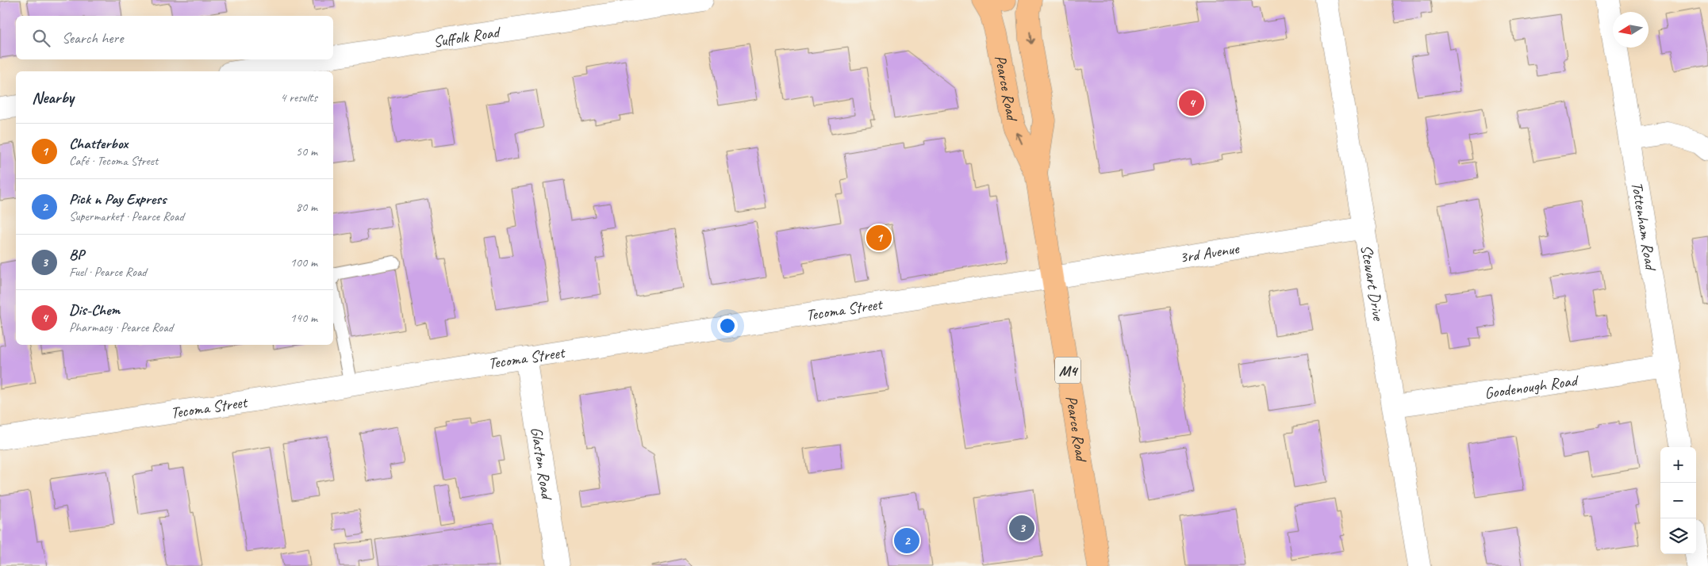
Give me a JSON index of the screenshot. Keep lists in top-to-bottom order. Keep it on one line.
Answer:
{"streets":{"main road":["Pearce Road","M4"],"street":["Suffolk Road","Tottenham Road","3rd Avenue","Stewart Drive","Tecoma Street","Goodenough Road","Glaston Road"]},"crossings":[["Pearce Road","3rd Avenue"],["Pearce Road","Tecoma Street"],["Tottenham Road","Goodenough Road"],["3rd Avenue","Stewart Drive"],["3rd Avenue","Tecoma Street"],["Stewart Drive","Goodenough Road"],["Tecoma Street","Glaston Road"]],"north":"left","page":{"search":"Search here","heading":["Nearby","4 results"],"pins":["4","1","3","2"],"list":[{"mark":"1","name":"Chatterbox","note":"Café · Tecoma Street","value":"50 m"},{"mark":"2","name":"Pick n Pay Express","note":"Supermarket · Pearce Road","value":"80 m"},{"mark":"3","name":"BP","note":"Fuel · Pearce Road","value":"100 m"},{"mark":"4","name":"Dis-Chem","note":"Pharmacy · Pearce Road","value":"140 m"}],"map_buttons":["+","−"]}}
